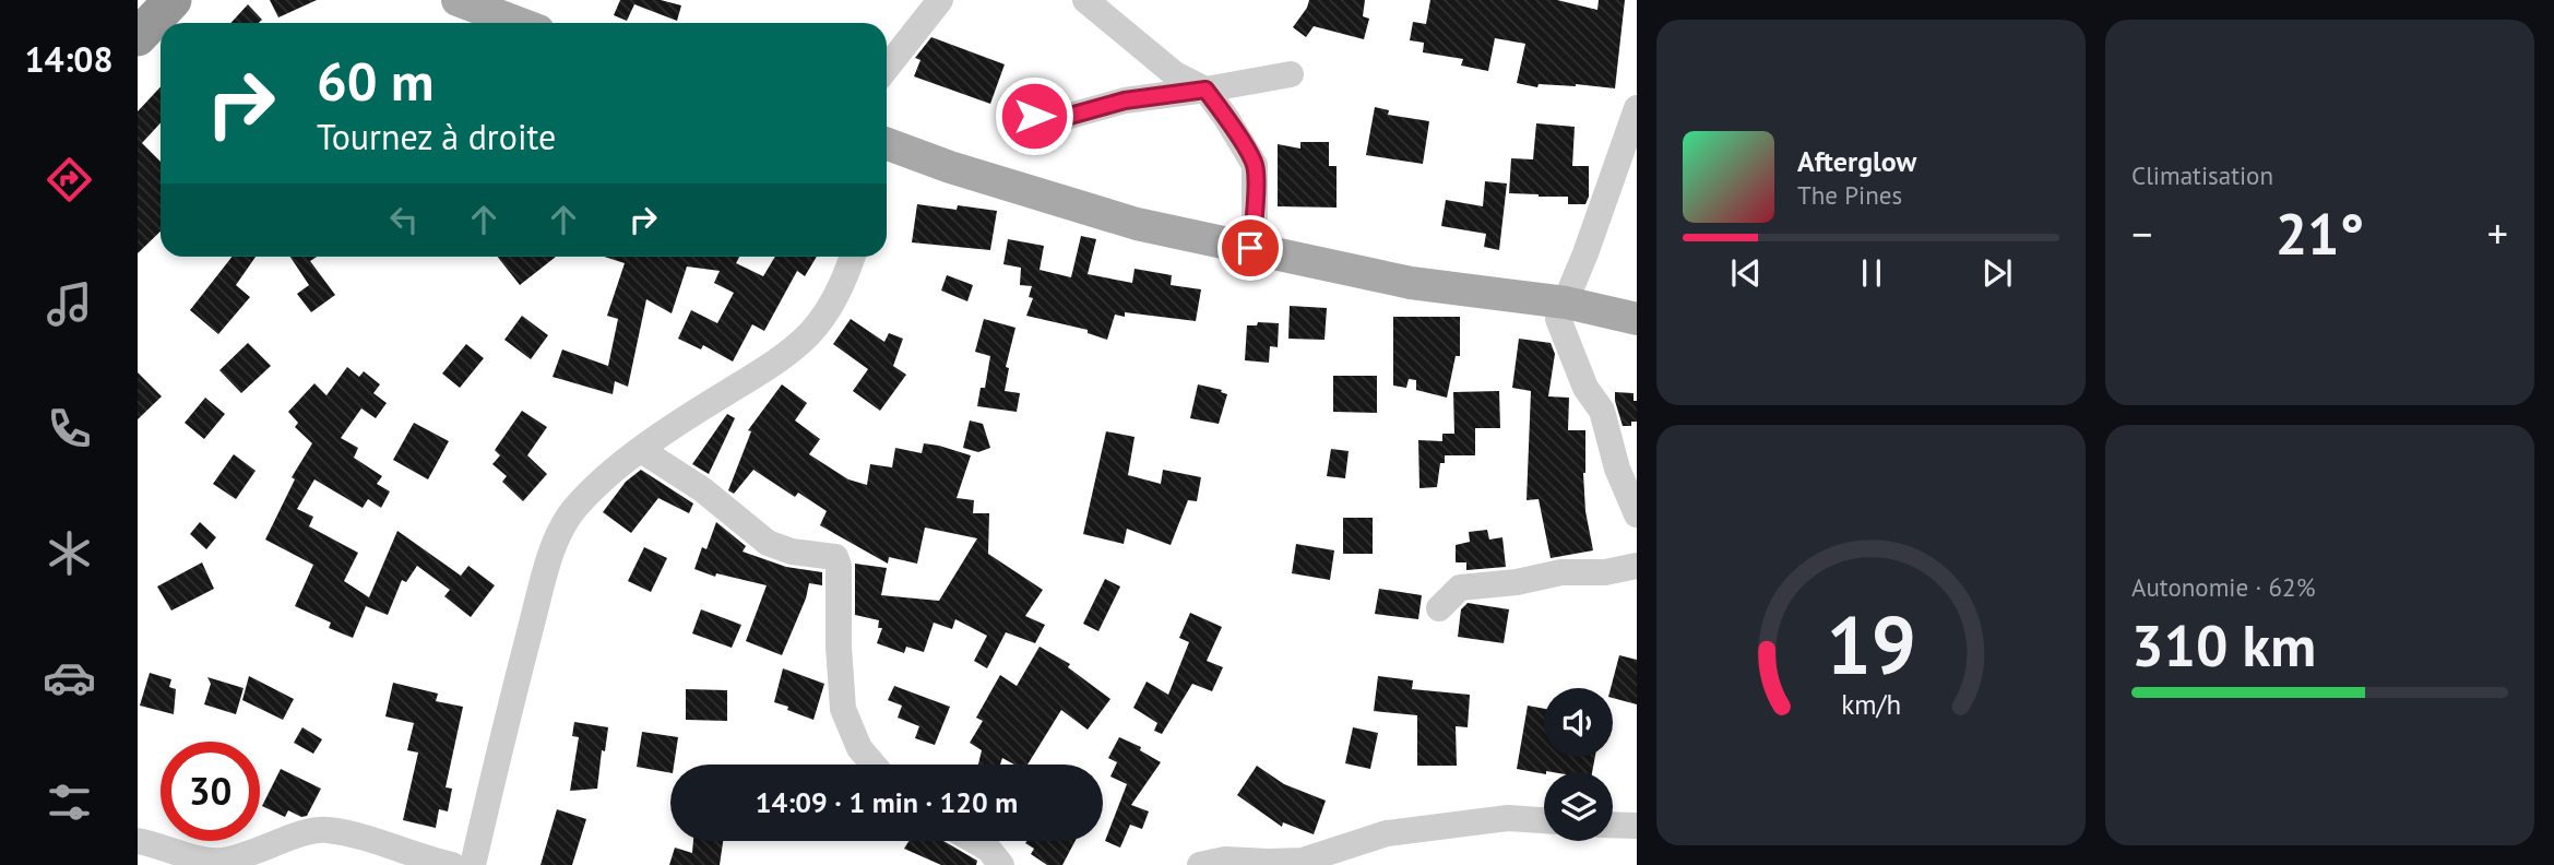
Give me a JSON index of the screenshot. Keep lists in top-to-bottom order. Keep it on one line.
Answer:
{"page":{"tabs":"14:08","tile":["Climatisation",["Autonomie · 62%","310 km"]],"turn":["60 m","Tournez à droite"],"song":["Afterglow","The Pines"],"heat":["−","21°","+"],"limit":"30","trip":"14:09 · 1 min · 120 m","gauge":["19","km/h"]}}
